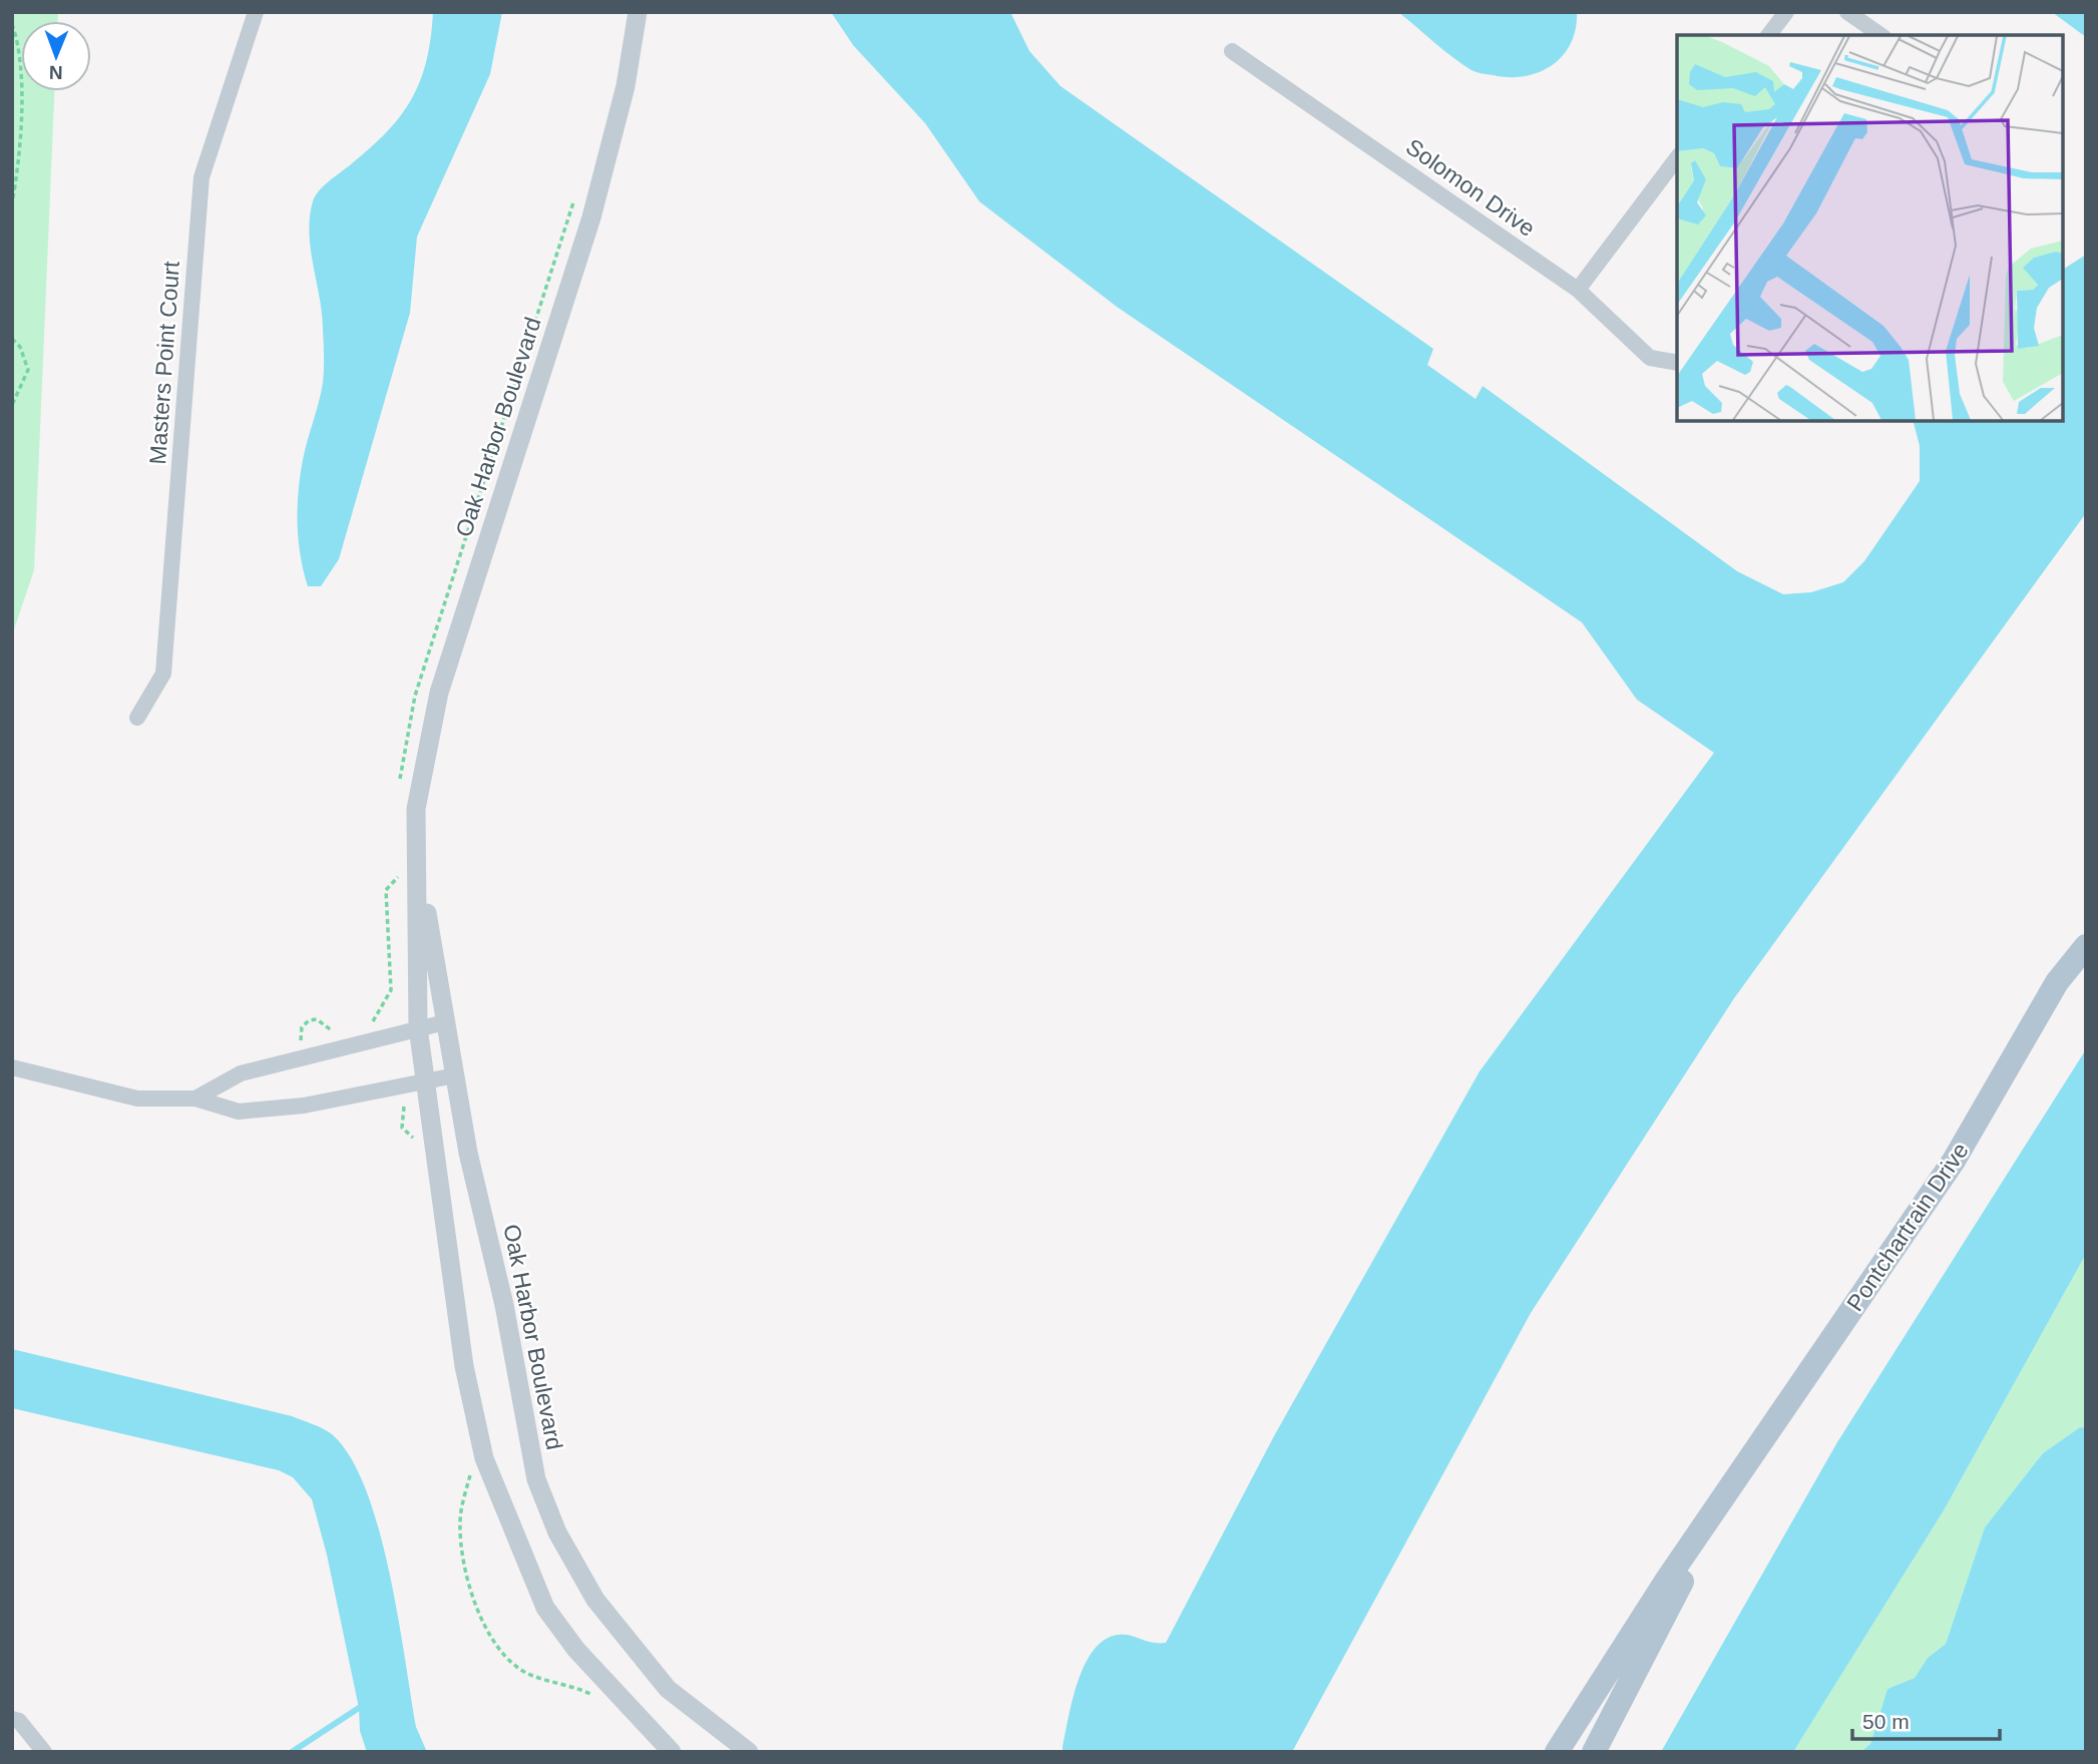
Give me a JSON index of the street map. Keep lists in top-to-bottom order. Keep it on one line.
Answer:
{"streets":{"main road":["Pontchartrain Drive"],"street":["Solomon Drive","Masters Point Court","Oak Harbor Boulevard"]},"scale_bar":"50 m","north":"bottom"}
